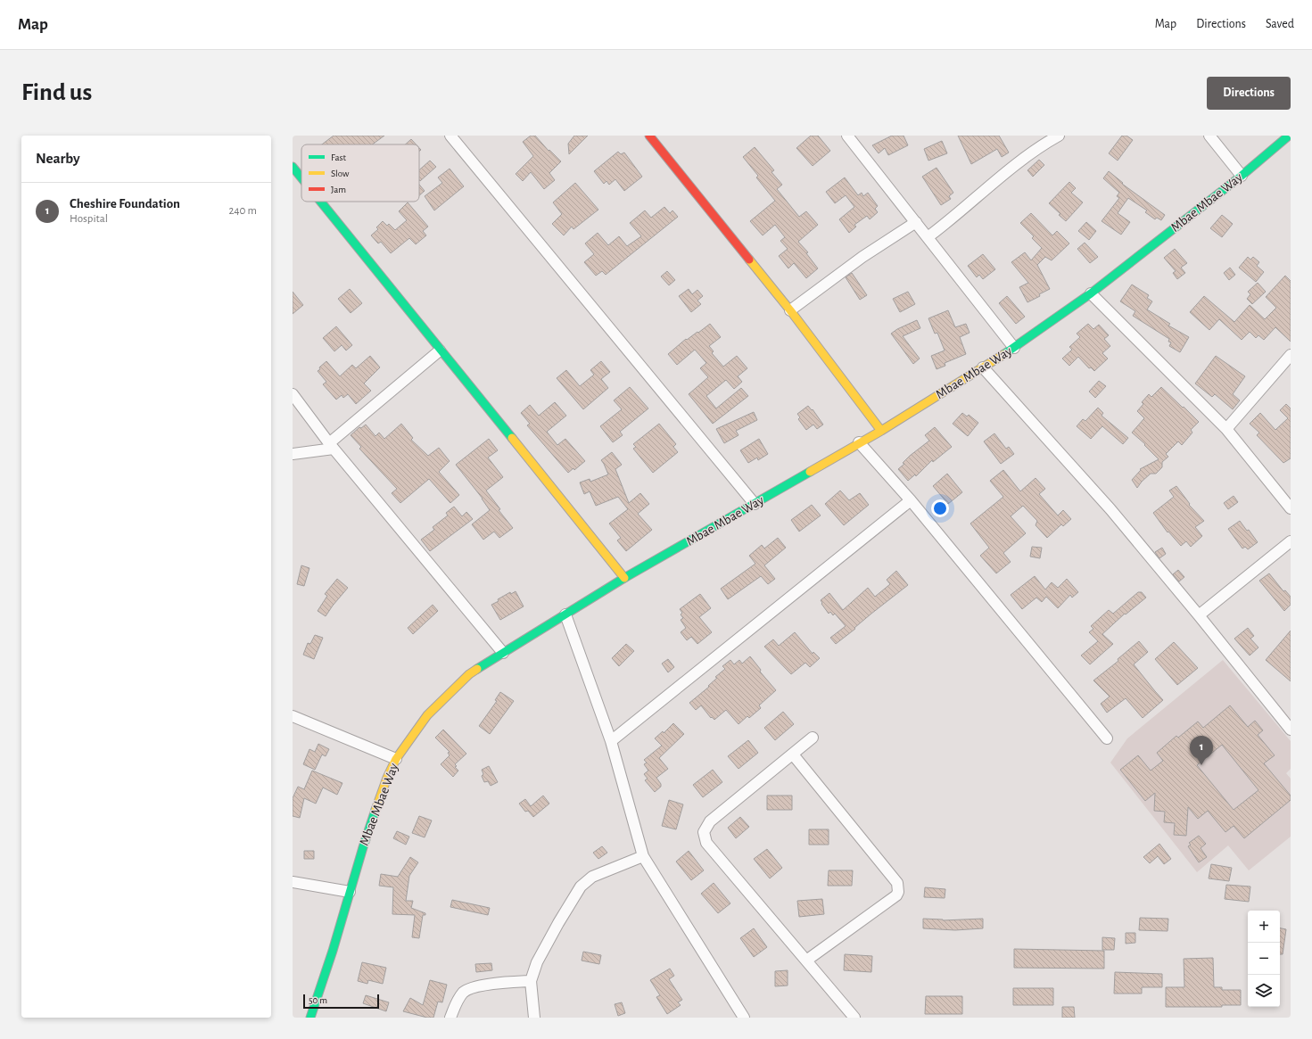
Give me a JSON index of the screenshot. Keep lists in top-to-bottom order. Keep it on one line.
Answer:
{"streets":{"street":["Mbae Mbae Way"]},"legend":["Fast","Slow","Jam"],"scale_bar":"50 m","page":{"header":"Map","nav":["Map","Directions","Saved"],"buttons":"Directions","title":"Find us","heading":"Nearby","list":[{"mark":"1","name":"Cheshire Foundation","note":"Hospital","value":"240 m"}],"pins":"1","map_buttons":["+","−"],"scale":"50 m"}}
